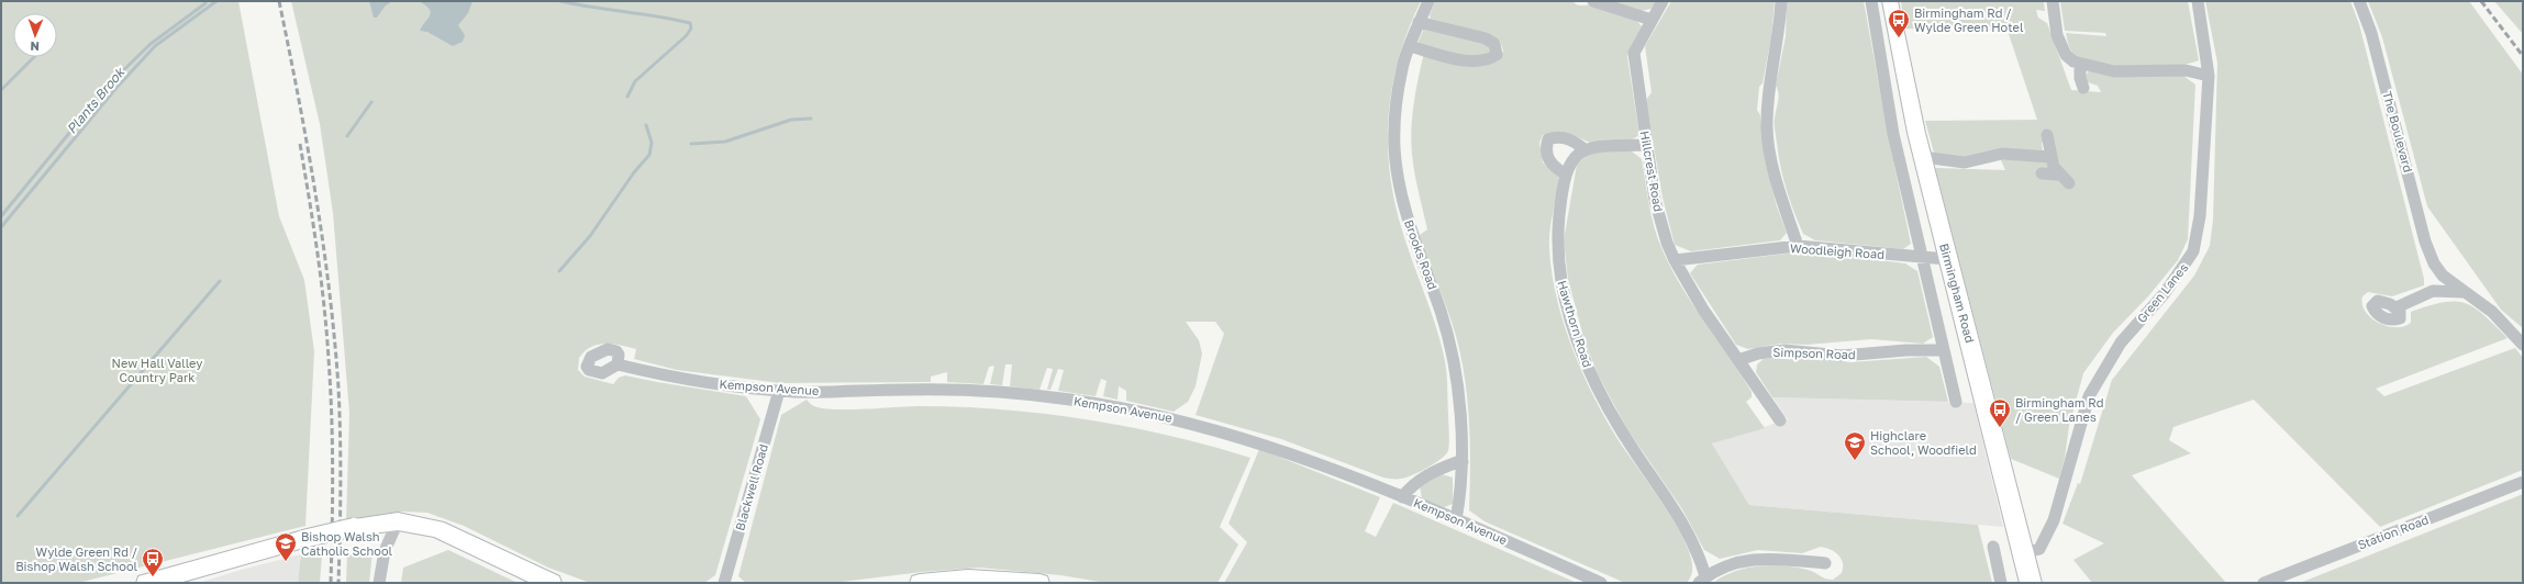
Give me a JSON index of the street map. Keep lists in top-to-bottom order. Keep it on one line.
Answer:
{"streets":{"main road":["Birmingham Road"],"street":["The Boulevard","Hillcrest Road","Woodleigh Road","Brooks Road","Green Lanes","Hawthorn Road","Simpson Road","Kempson Avenue","Blackwell Road","Station Road"]},"crossings":[["Hillcrest Road","Woodleigh Road"],["Hillcrest Road","Simpson Road"],["Woodleigh Road","Birmingham Road"],["Brooks Road","Kempson Avenue"],["Birmingham Road","Green Lanes"],["Kempson Avenue","Blackwell Road"]],"water":["Plants Brook"],"parks":["New Hall Valley Country Park"],"places":{"bus stop":["Birmingham Rd / Wylde Green Hotel","Birmingham Rd / Green Lanes","Wylde Green Rd / Bishop Walsh School"],"school or university":["Highclare School, Woodfield","Bishop Walsh Catholic School"]},"north":"bottom"}
